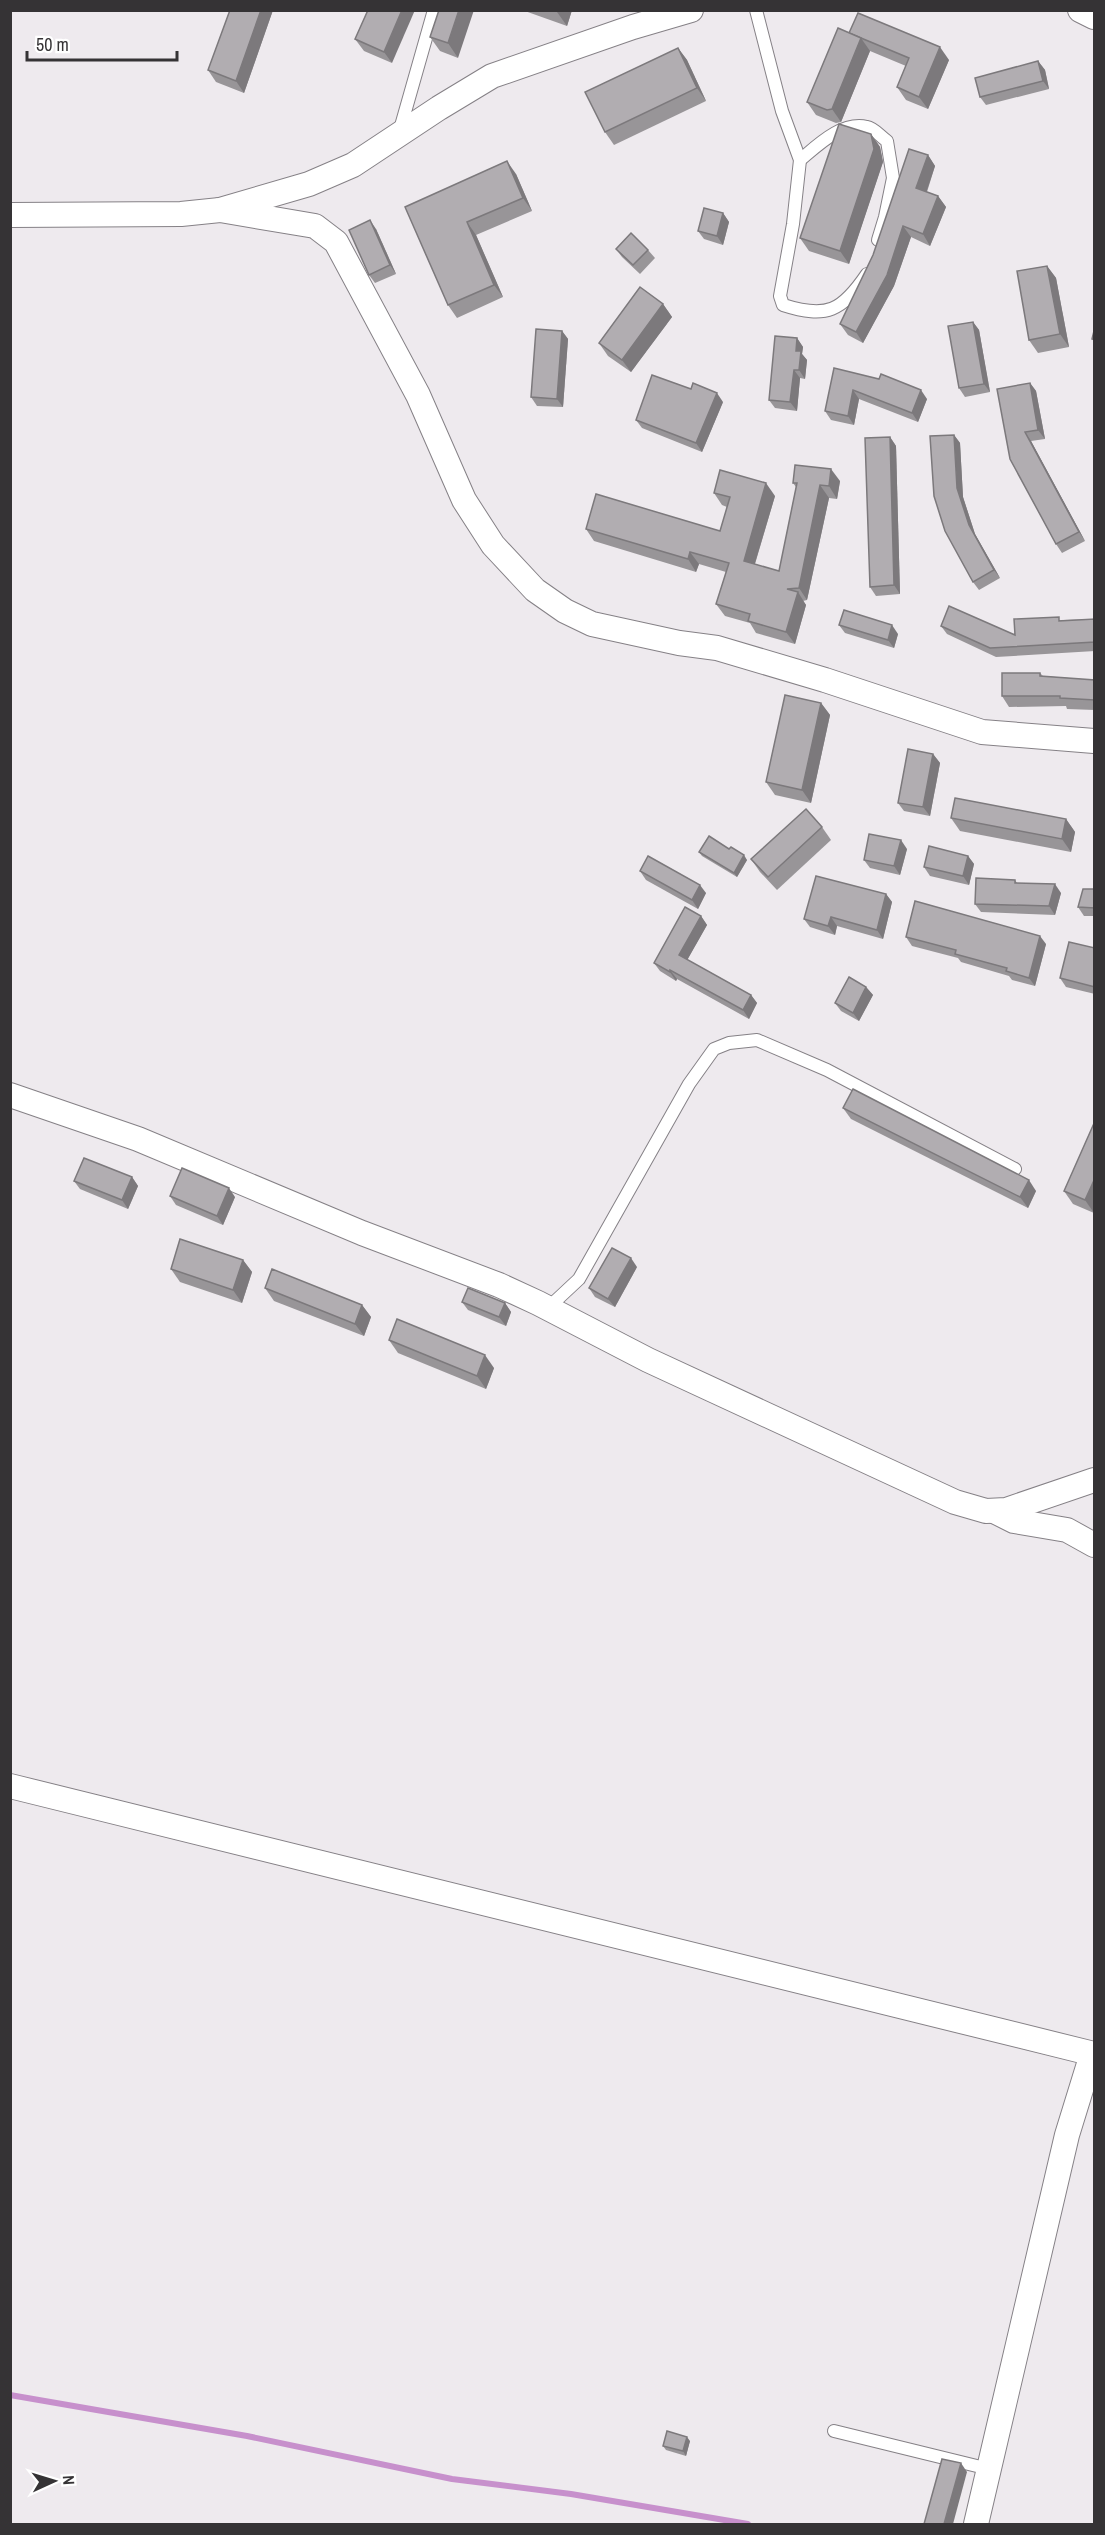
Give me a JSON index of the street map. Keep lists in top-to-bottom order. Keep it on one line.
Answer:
{"scale_bar":"50 m","north":"right"}
